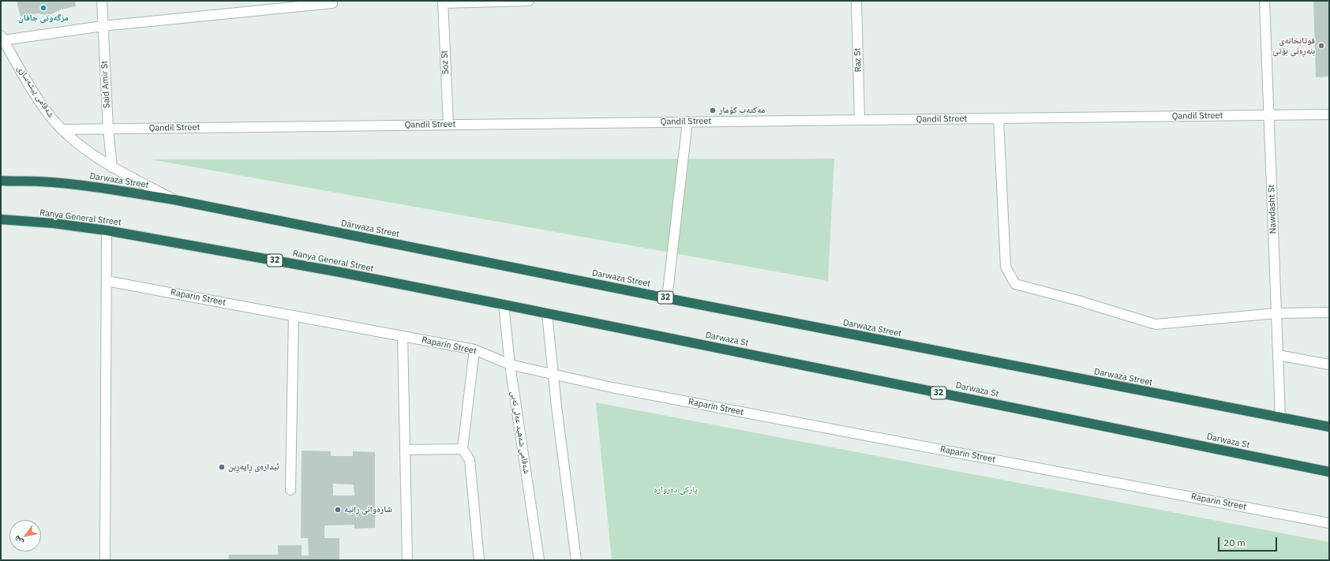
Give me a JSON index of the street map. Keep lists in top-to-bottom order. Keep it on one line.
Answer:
{"streets":{"highway":["Darwaza Street","Ranya General Street","32","Darwaza St"],"street":["Raz St","Soz St","Said Amir St","شەقامی پیشەسازی","Qandil Street","Nawdasht St","Raparin Street","شەقامی شەهید عەلی نەبی"]},"crossings":[["Raz St","Qandil Street"],["Soz St","Qandil Street"],["Said Amir St","شەقامی پیشەسازی"],["Said Amir St","Qandil Street"],["شەقامی پیشەسازی","Qandil Street"],["شەقامی پیشەسازی","Darwaza Street"],["Qandil Street","Nawdasht St"],["Darwaza Street","Nawdasht St"],["Ranya General Street","Darwaza St"],["Ranya General Street","شەقامی شەهید عەلی نەبی"],["Raparin Street","شەقامی شەهید عەلی نەبی"]],"parks":["پارکی دەروازە"],"places":["مزگەوتی جافان","قوتابخانەی بنەڕەتی بۆتێ","مەکتەب کۆمار","ئیدارەی ڕاپەڕین","شارەوانی ڕانیە"],"scale_bar":"20 m","north":"bottom left"}
